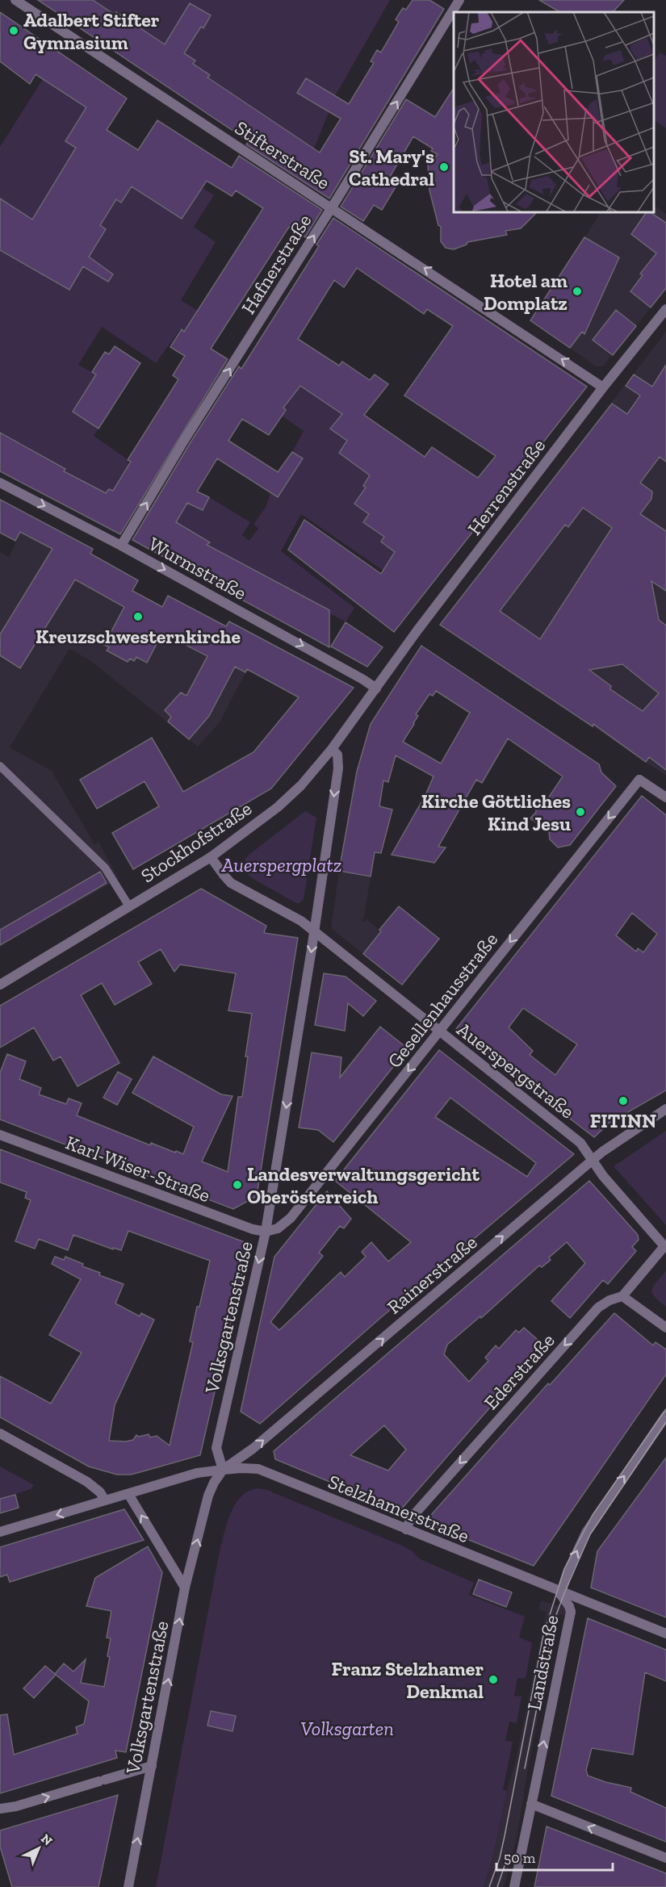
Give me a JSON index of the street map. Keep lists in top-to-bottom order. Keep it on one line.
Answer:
{"streets":{"street":["Stifterstraße","Hafnerstraße","Herrenstraße","Wurmstraße","Stockhofstraße","Gesellenhausstraße","Auerspergstraße","Karl-Wiser-Straße","Rainerstraße","Volksgartenstraße","Ederstraße","Stelzhamerstraße","Landstraße"]},"crossings":[["Stifterstraße","Hafnerstraße"],["Stifterstraße","Herrenstraße"],["Hafnerstraße","Wurmstraße"],["Herrenstraße","Wurmstraße"],["Herrenstraße","Stockhofstraße"],["Wurmstraße","Stockhofstraße"],["Stockhofstraße","Auerspergstraße"],["Stockhofstraße","Volksgartenstraße"],["Gesellenhausstraße","Auerspergstraße"],["Gesellenhausstraße","Karl-Wiser-Straße"],["Gesellenhausstraße","Volksgartenstraße"],["Auerspergstraße","Rainerstraße"],["Auerspergstraße","Volksgartenstraße"],["Auerspergstraße","Ederstraße"],["Karl-Wiser-Straße","Volksgartenstraße"],["Rainerstraße","Volksgartenstraße"],["Rainerstraße","Stelzhamerstraße"],["Volksgartenstraße","Stelzhamerstraße"],["Ederstraße","Stelzhamerstraße"],["Stelzhamerstraße","Landstraße"]],"one_way":["Stifterstraße","Hafnerstraße","Wurmstraße","Gesellenhausstraße","Rainerstraße","Ederstraße","Landstraße"],"parks":["Auerspergplatz","Volksgarten"],"places":["Adalbert Stifter Gymnasium","St. Mary's Cathedral","Hotel am Domplatz","Kreuzschwesternkirche","Kirche Göttliches Kind Jesu","FITINN","Landesverwaltungsgericht Oberösterreich","Franz Stelzhamer Denkmal"],"scale_bar":"50 m","north":"top right"}
